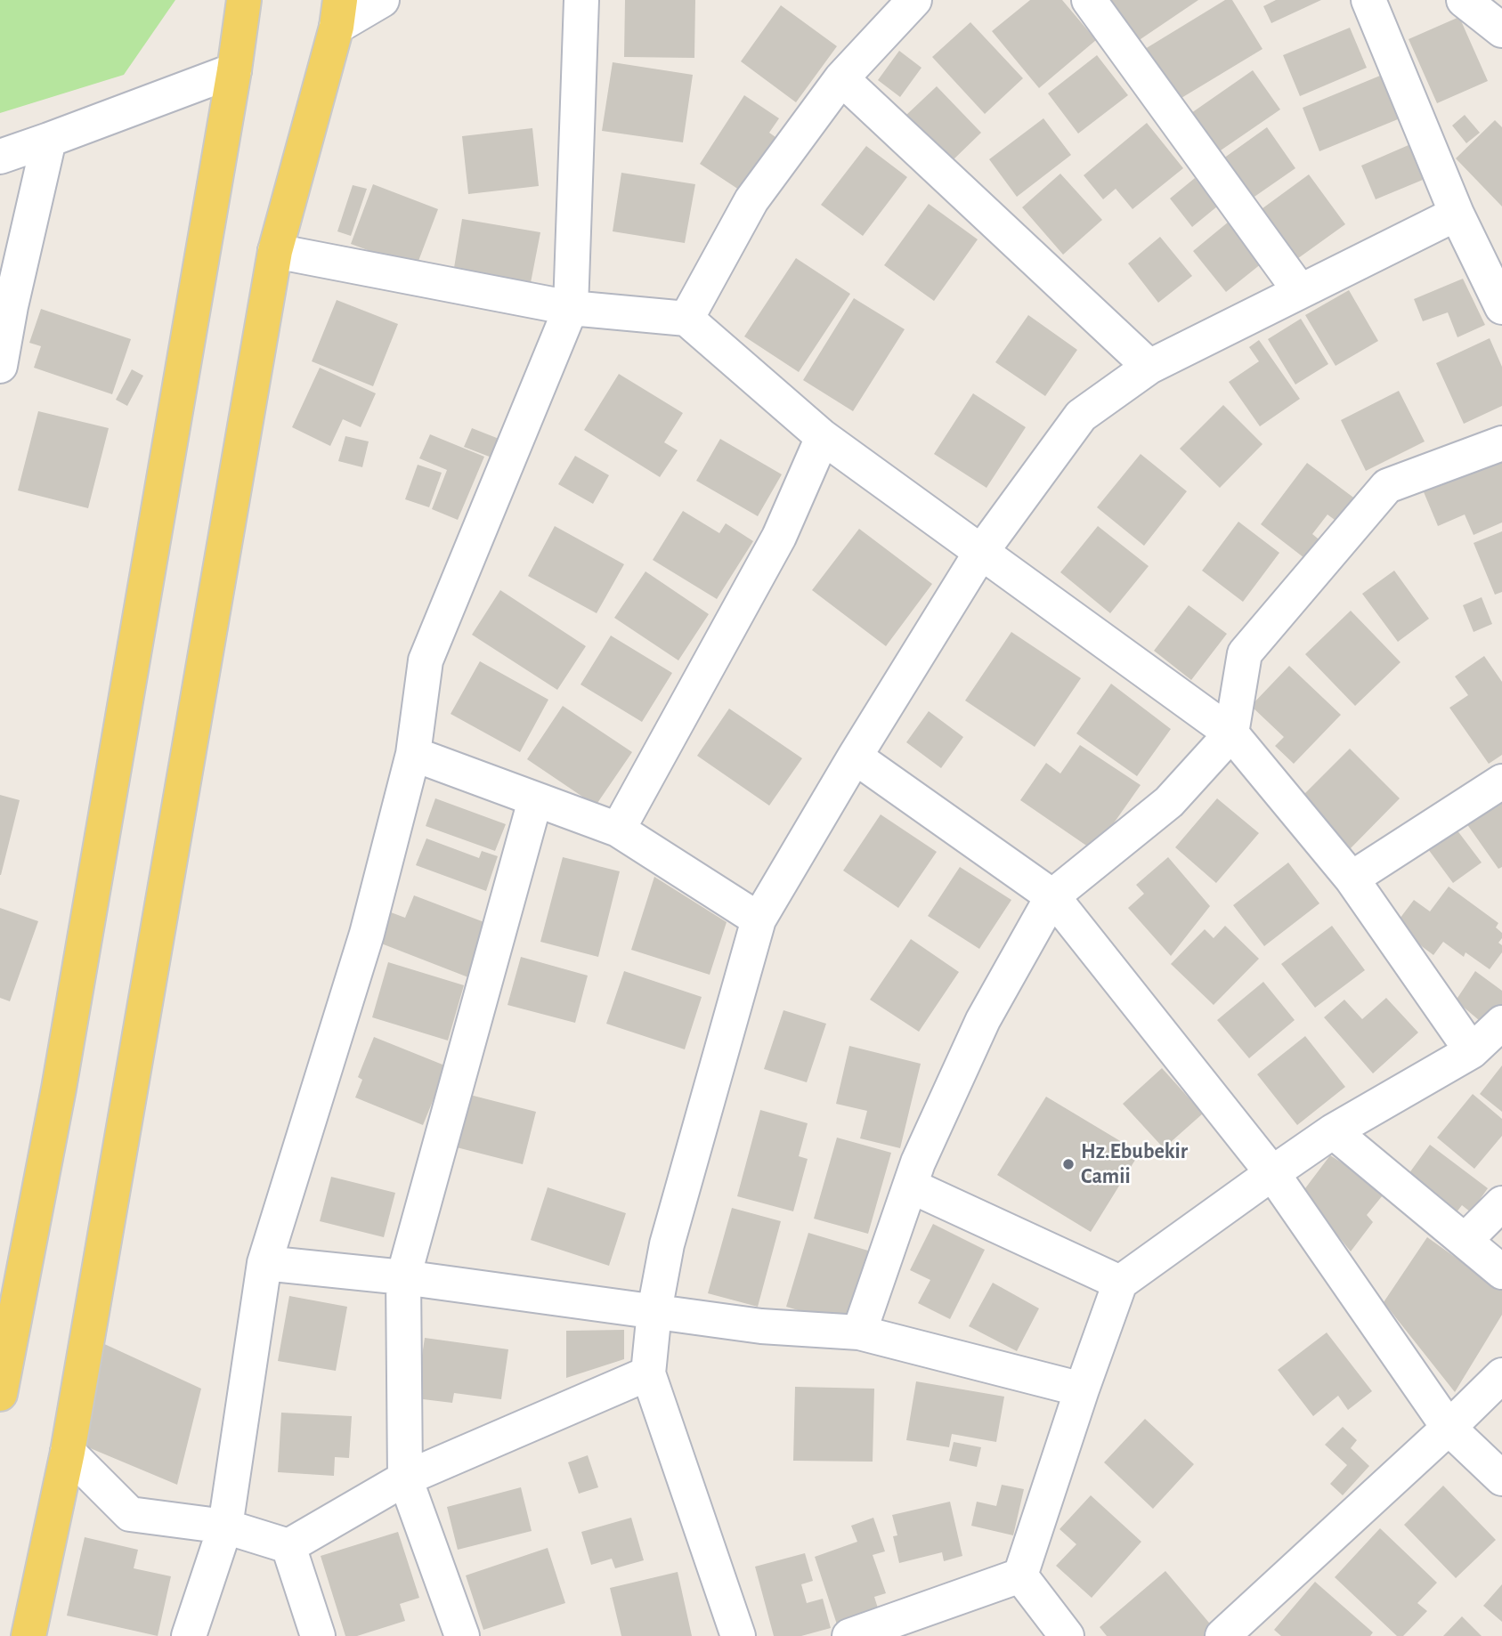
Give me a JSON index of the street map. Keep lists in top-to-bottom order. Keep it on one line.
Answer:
{"places":["Hz.Ebubekir Camii"]}
